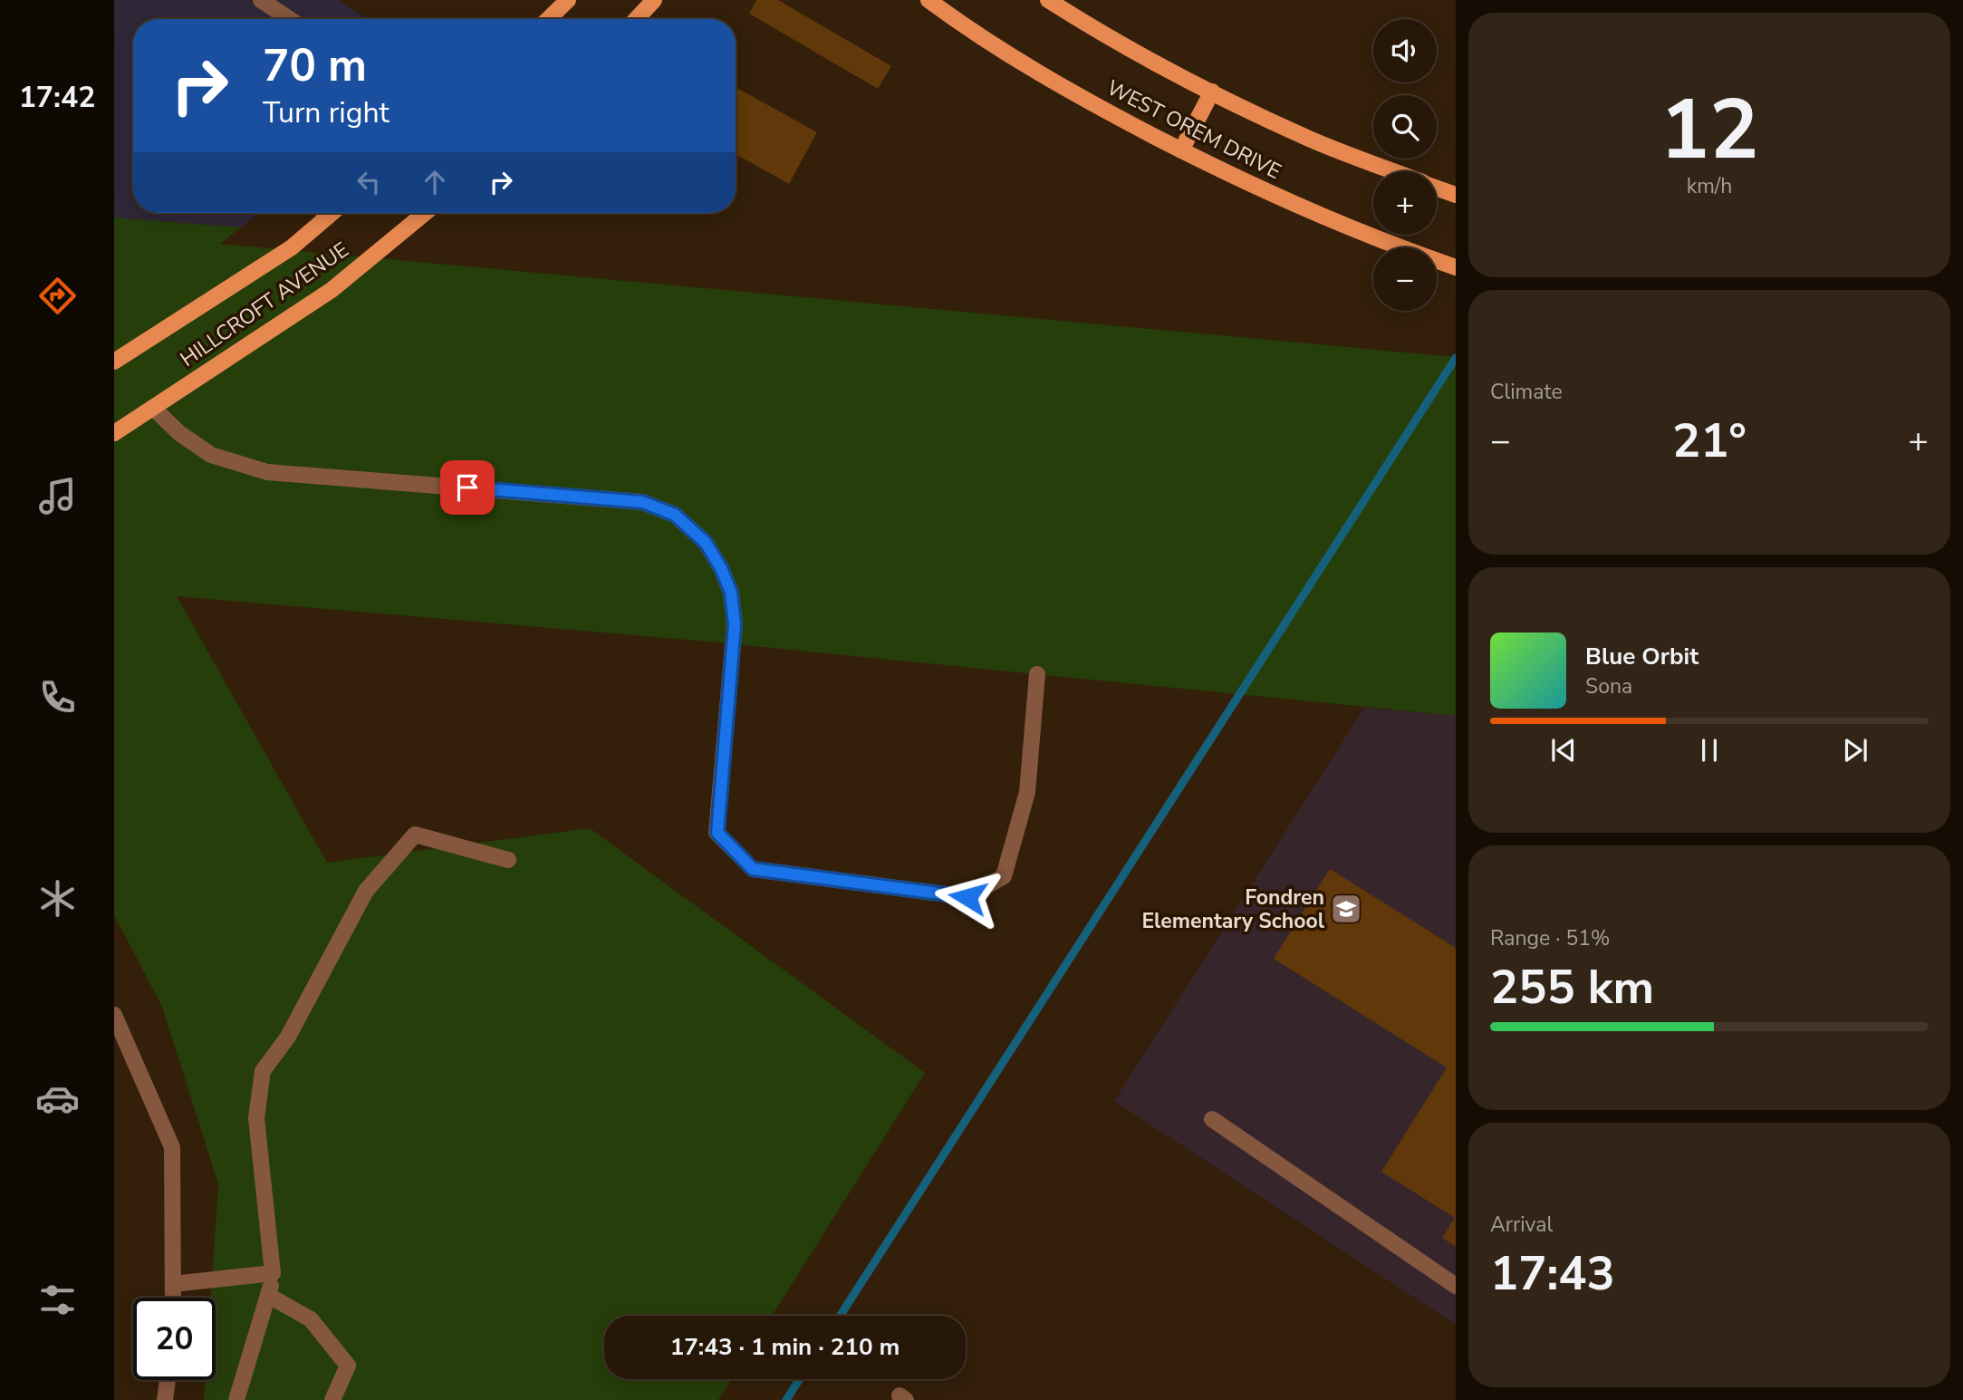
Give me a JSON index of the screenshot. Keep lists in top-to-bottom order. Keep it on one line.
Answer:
{"streets":{"main road":["WEST OREM DRIVE","HILLCROFT AVENUE"]},"places":{"school or university":["Fondren Elementary School"]},"page":{"tabs":"17:42","tile":[["12","km/h"],"Climate",["Range · 51%","255 km"],["Arrival","17:43"]],"map_buttons":["+","−"],"turn":["70 m","Turn right"],"heat":["−","21°","+"],"song":["Blue Orbit","Sona"],"limit":"20","trip":"17:43 · 1 min · 210 m"}}
